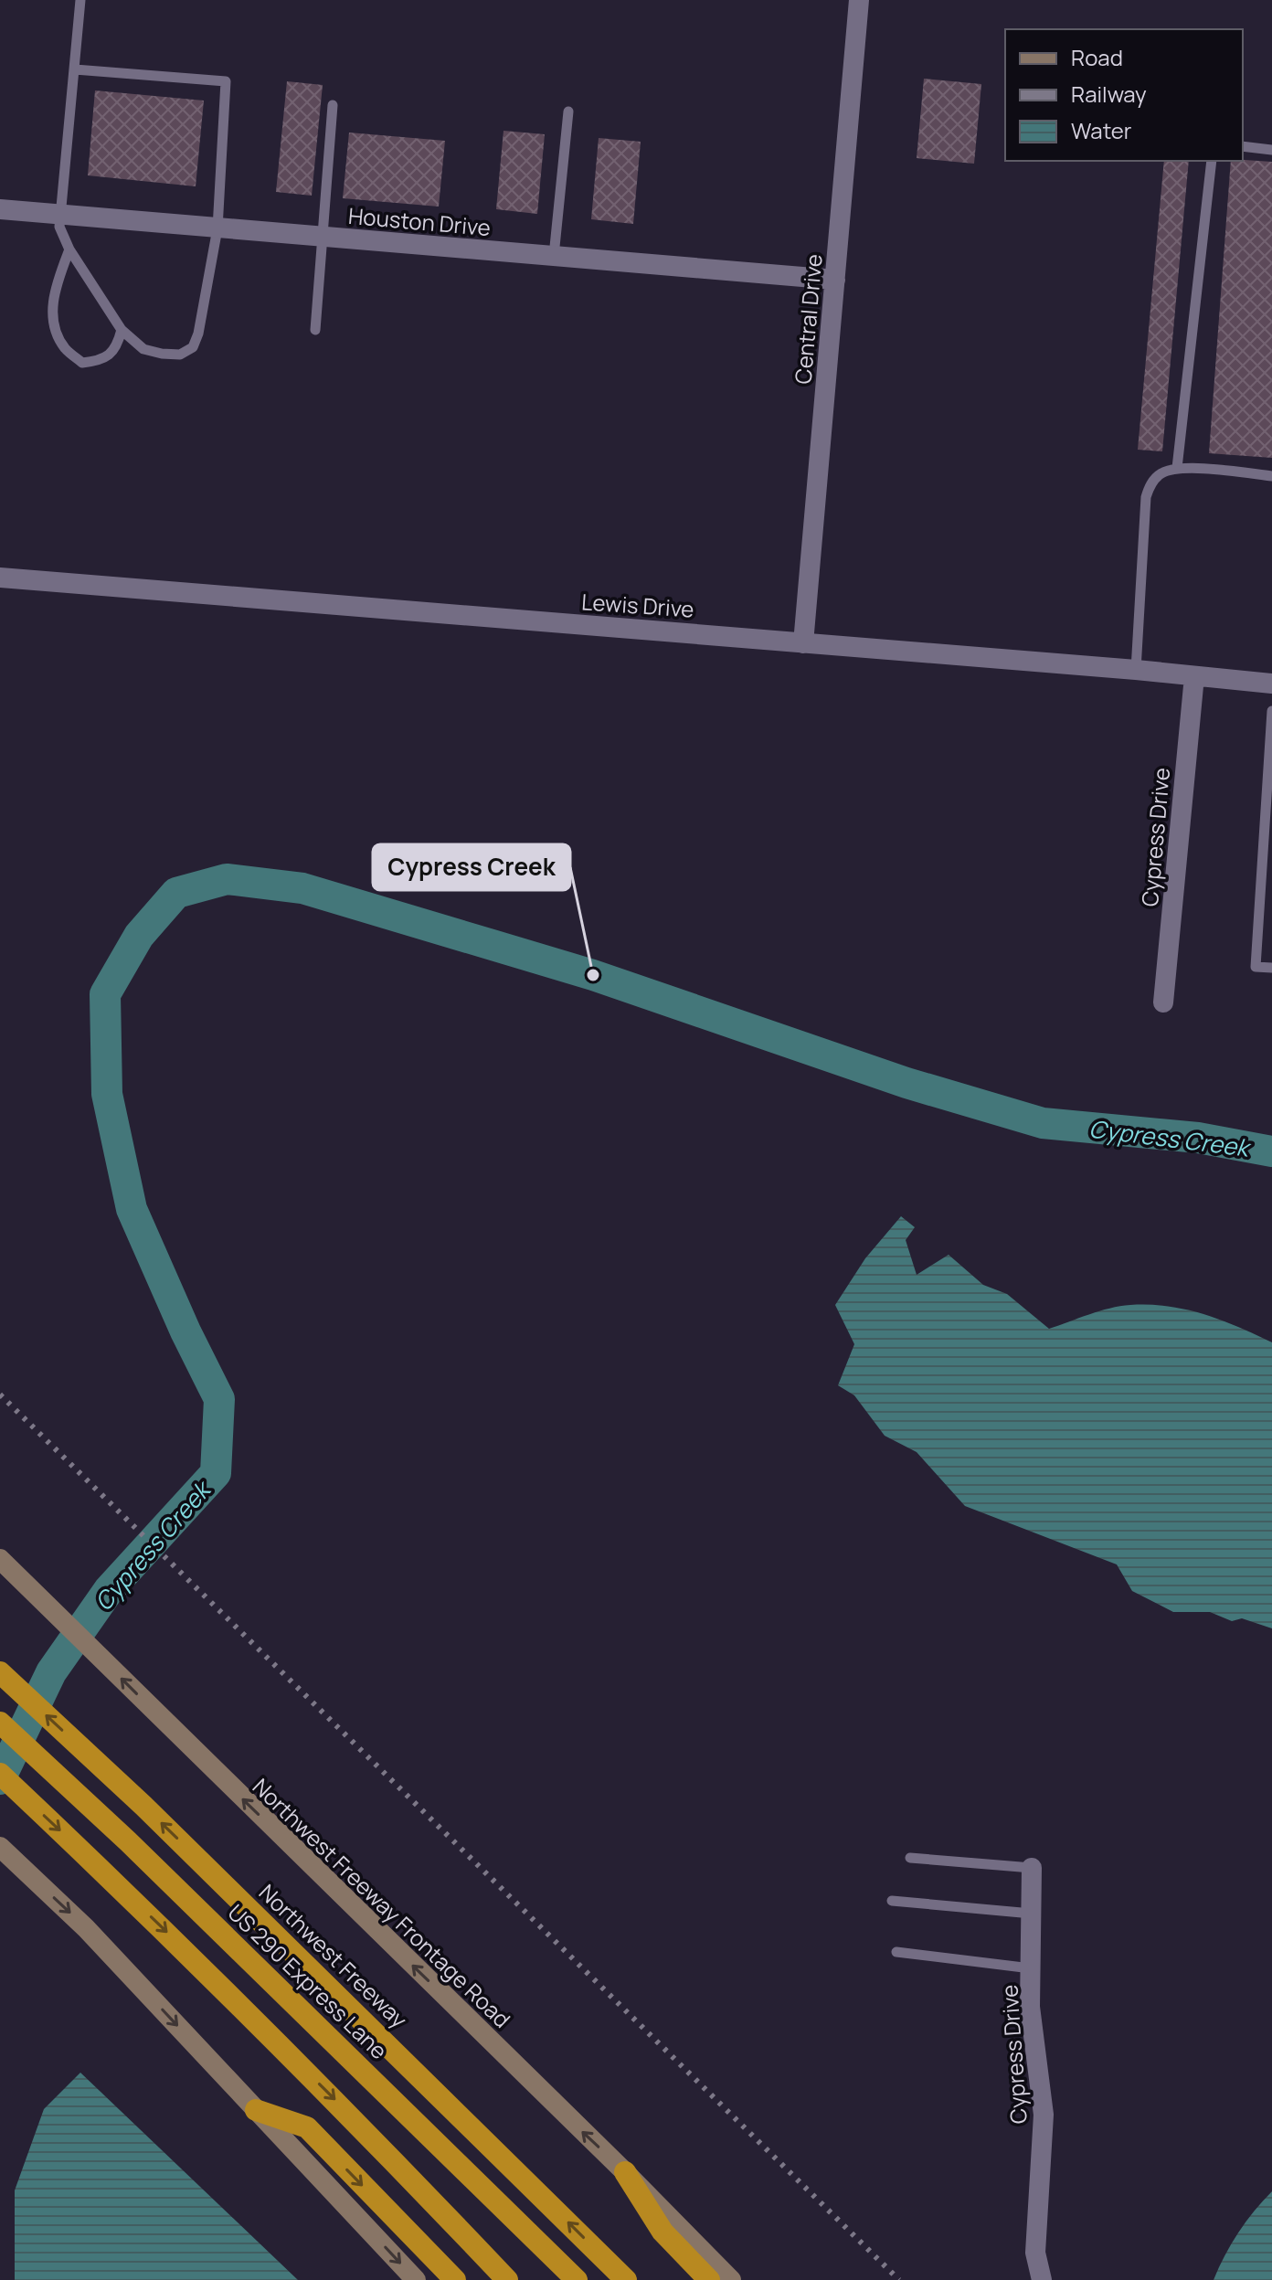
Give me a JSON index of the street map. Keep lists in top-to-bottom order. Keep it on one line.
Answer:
{"streets":{"highway":["Northwest Freeway","US 290 Express Lane"],"main road":["Northwest Freeway Frontage Road"],"street":["Houston Drive","Central Drive","Lewis Drive","Cypress Drive"]},"crossings":[["Houston Drive","Central Drive"],["Central Drive","Lewis Drive"],["Lewis Drive","Cypress Drive"]],"one_way":["Northwest Freeway Frontage Road"],"water":["Cypress Creek"],"places":["Cypress Creek"],"legend":["Road","Railway","Water"]}
